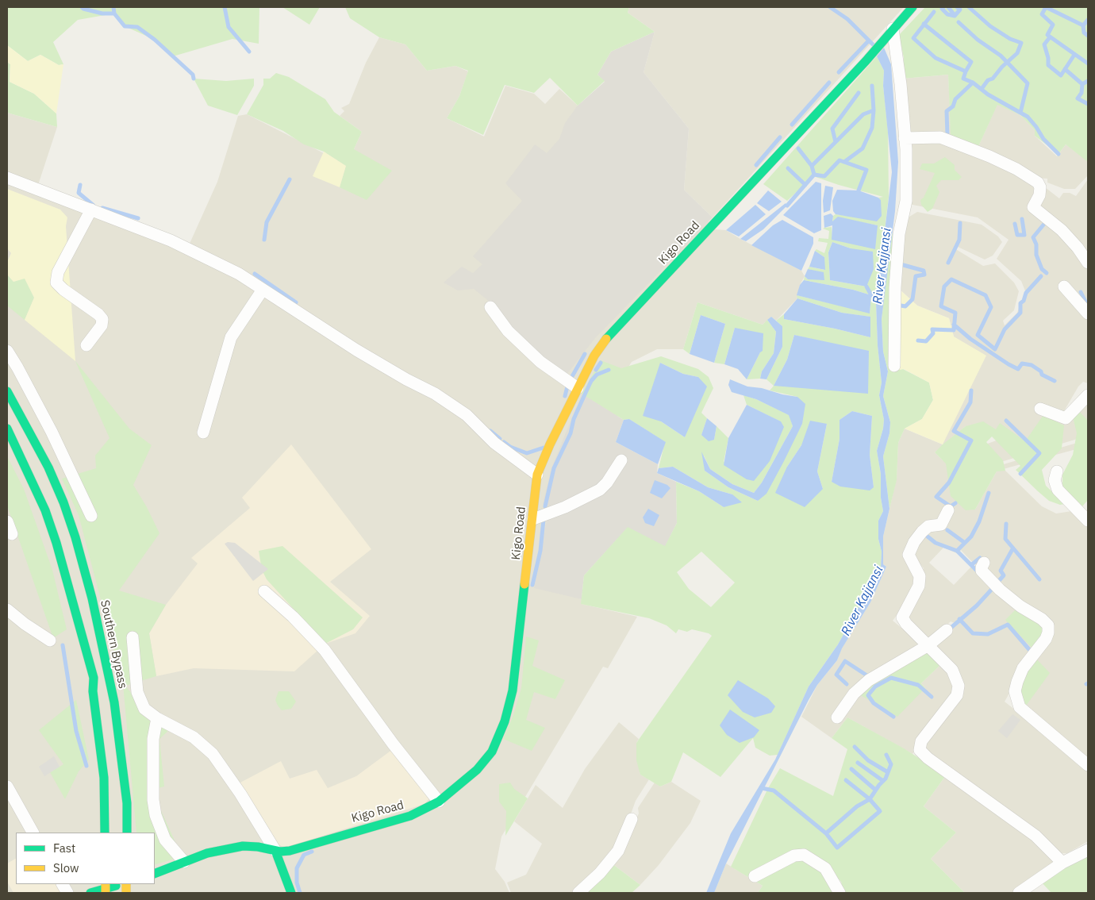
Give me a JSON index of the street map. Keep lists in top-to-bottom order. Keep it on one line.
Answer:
{"streets":{"main road":["Kigo Road","Southern Bypass"]},"water":["River Kajjansi"],"legend":["Fast","Slow"]}
